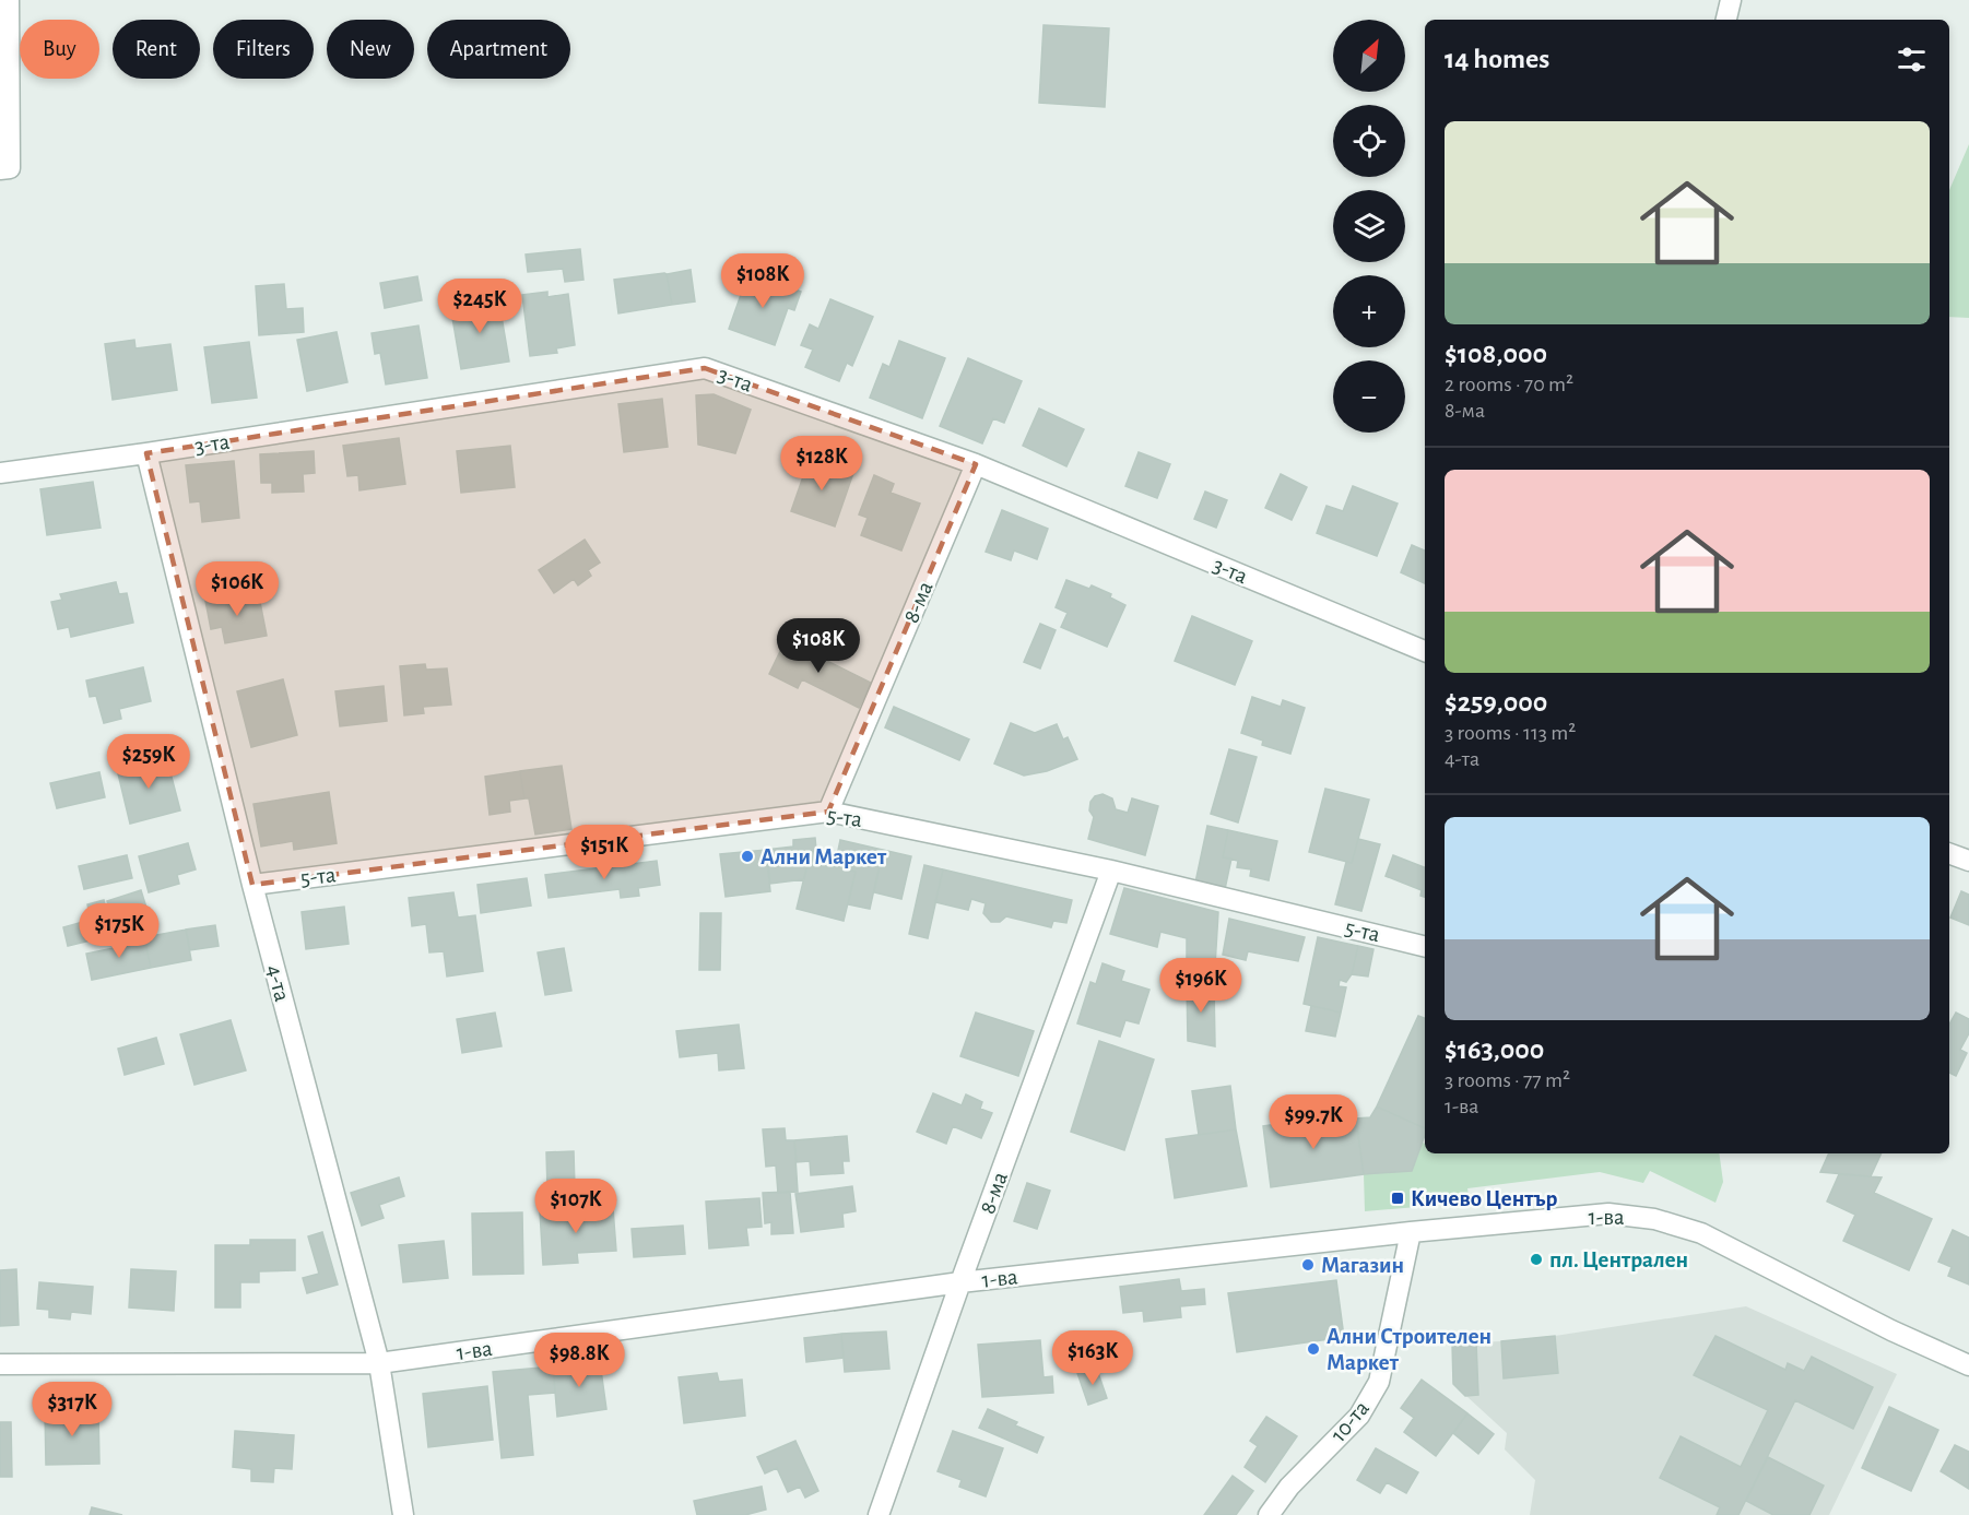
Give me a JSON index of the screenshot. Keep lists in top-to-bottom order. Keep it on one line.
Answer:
{"streets":{"street":["3-та","8-ма","5-та","4-та","1-ва","10-та"]},"crossings":[["3-та","8-ма"],["3-та","4-та"],["8-ма","5-та"],["8-ма","1-ва"],["5-та","4-та"],["4-та","1-ва"],["1-ва","10-та"]],"places":{"other":["Ални Маркет","пл. Централен","Магазин","Ални Строителен Маркет"],"transit":["Кичево Център"]},"north":"top right","page":{"map_buttons":["+","−"],"chip":["Buy","Rent","Filters","New","Apartment"],"heading":"14 homes","list":[{"name":"$108,000","note":"2 rooms · 70 m² · 8-ма"},{"name":"$259,000","note":"3 rooms · 113 m² · 4-та"},{"name":"$163,000","note":"3 rooms · 77 m² · 1-ва"}],"price":["$108K","$245K","$128K","$106K","$108K","$259K","$151K","$175K","$196K","$99.7K","$107K","$163K","$98.8K","$317K"]}}
